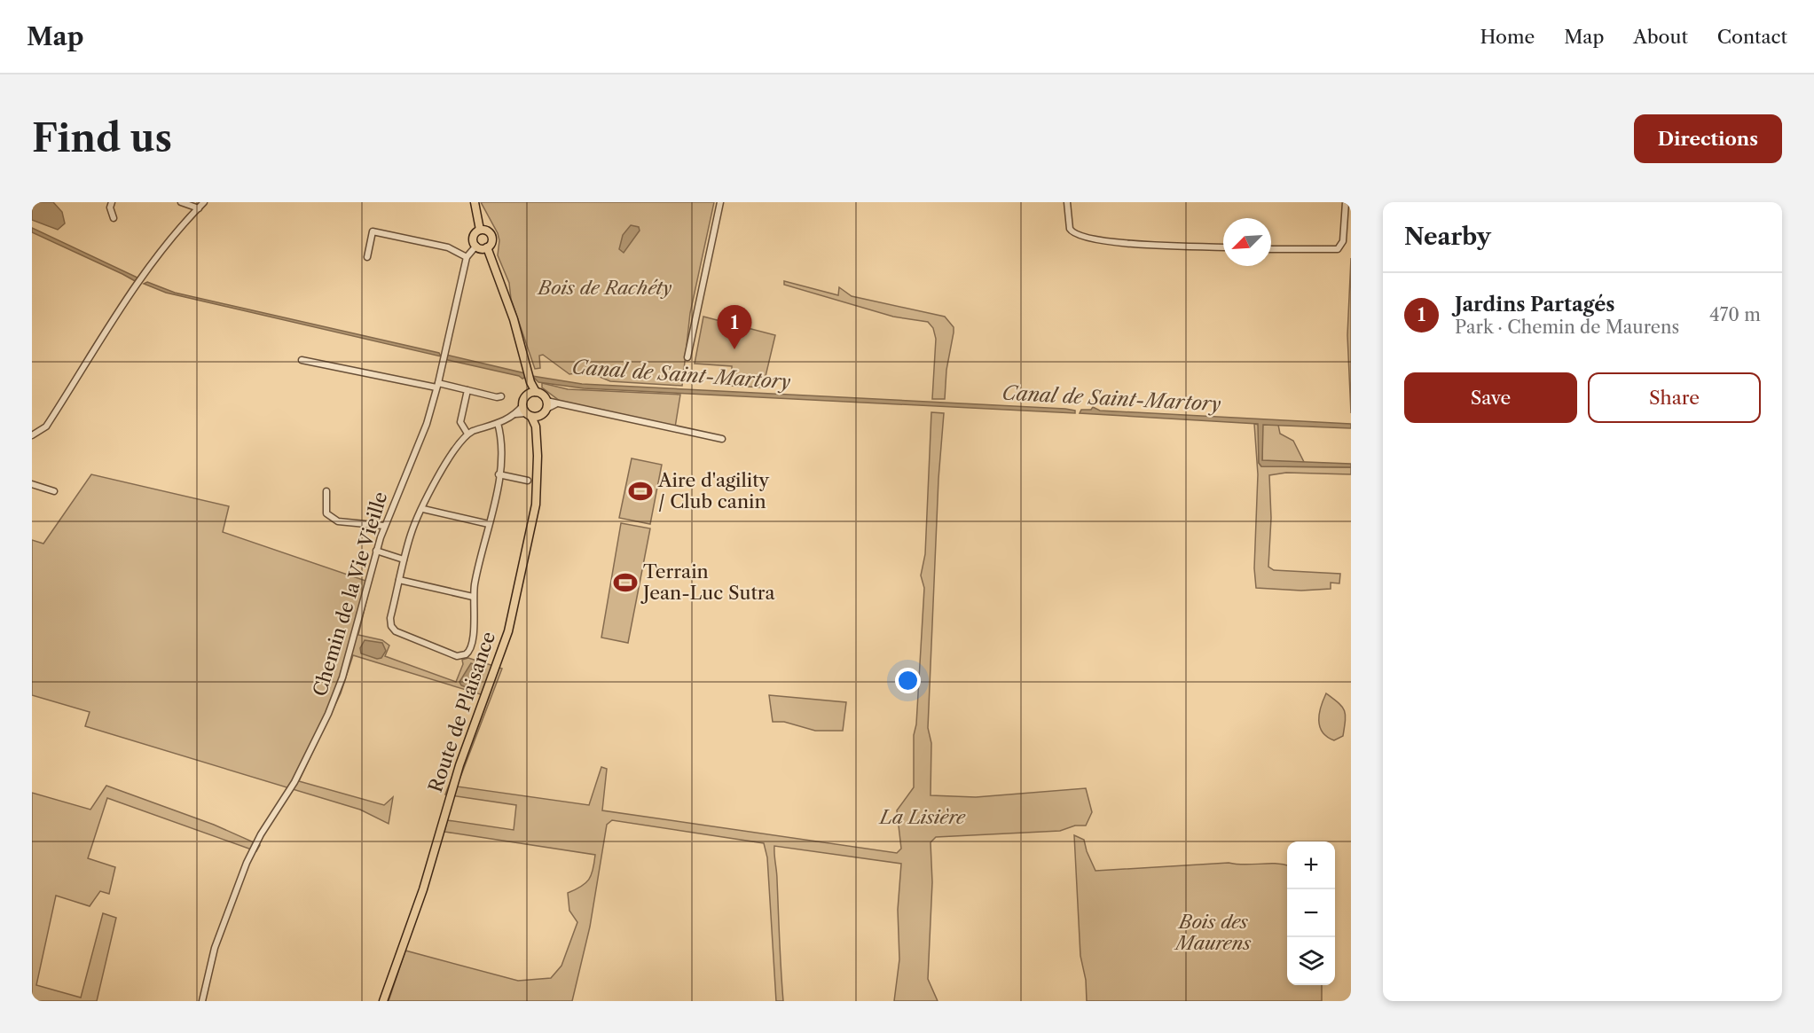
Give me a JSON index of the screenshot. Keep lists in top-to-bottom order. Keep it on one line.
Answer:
{"streets":{"main road":["Route de Plaisance"],"street":["Chemin de la Vie Vieille"]},"water":["Canal de Saint-Martory"],"parks":["Bois de Rachéty","La Lisière","Bois des Maurens"],"places":{"sports":["Aire d'agility / Club canin","Terrain Jean-Luc Sutra"]},"north":"bottom left","page":{"header":"Map","nav":["Home","Map","About","Contact"],"buttons":["Directions",["Save","Share"]],"title":"Find us","heading":"Nearby","list":[{"mark":"1","name":"Jardins Partagés","note":"Park · Chemin de Maurens","value":"470 m"}],"pins":"1","map_buttons":["+","−"]}}
